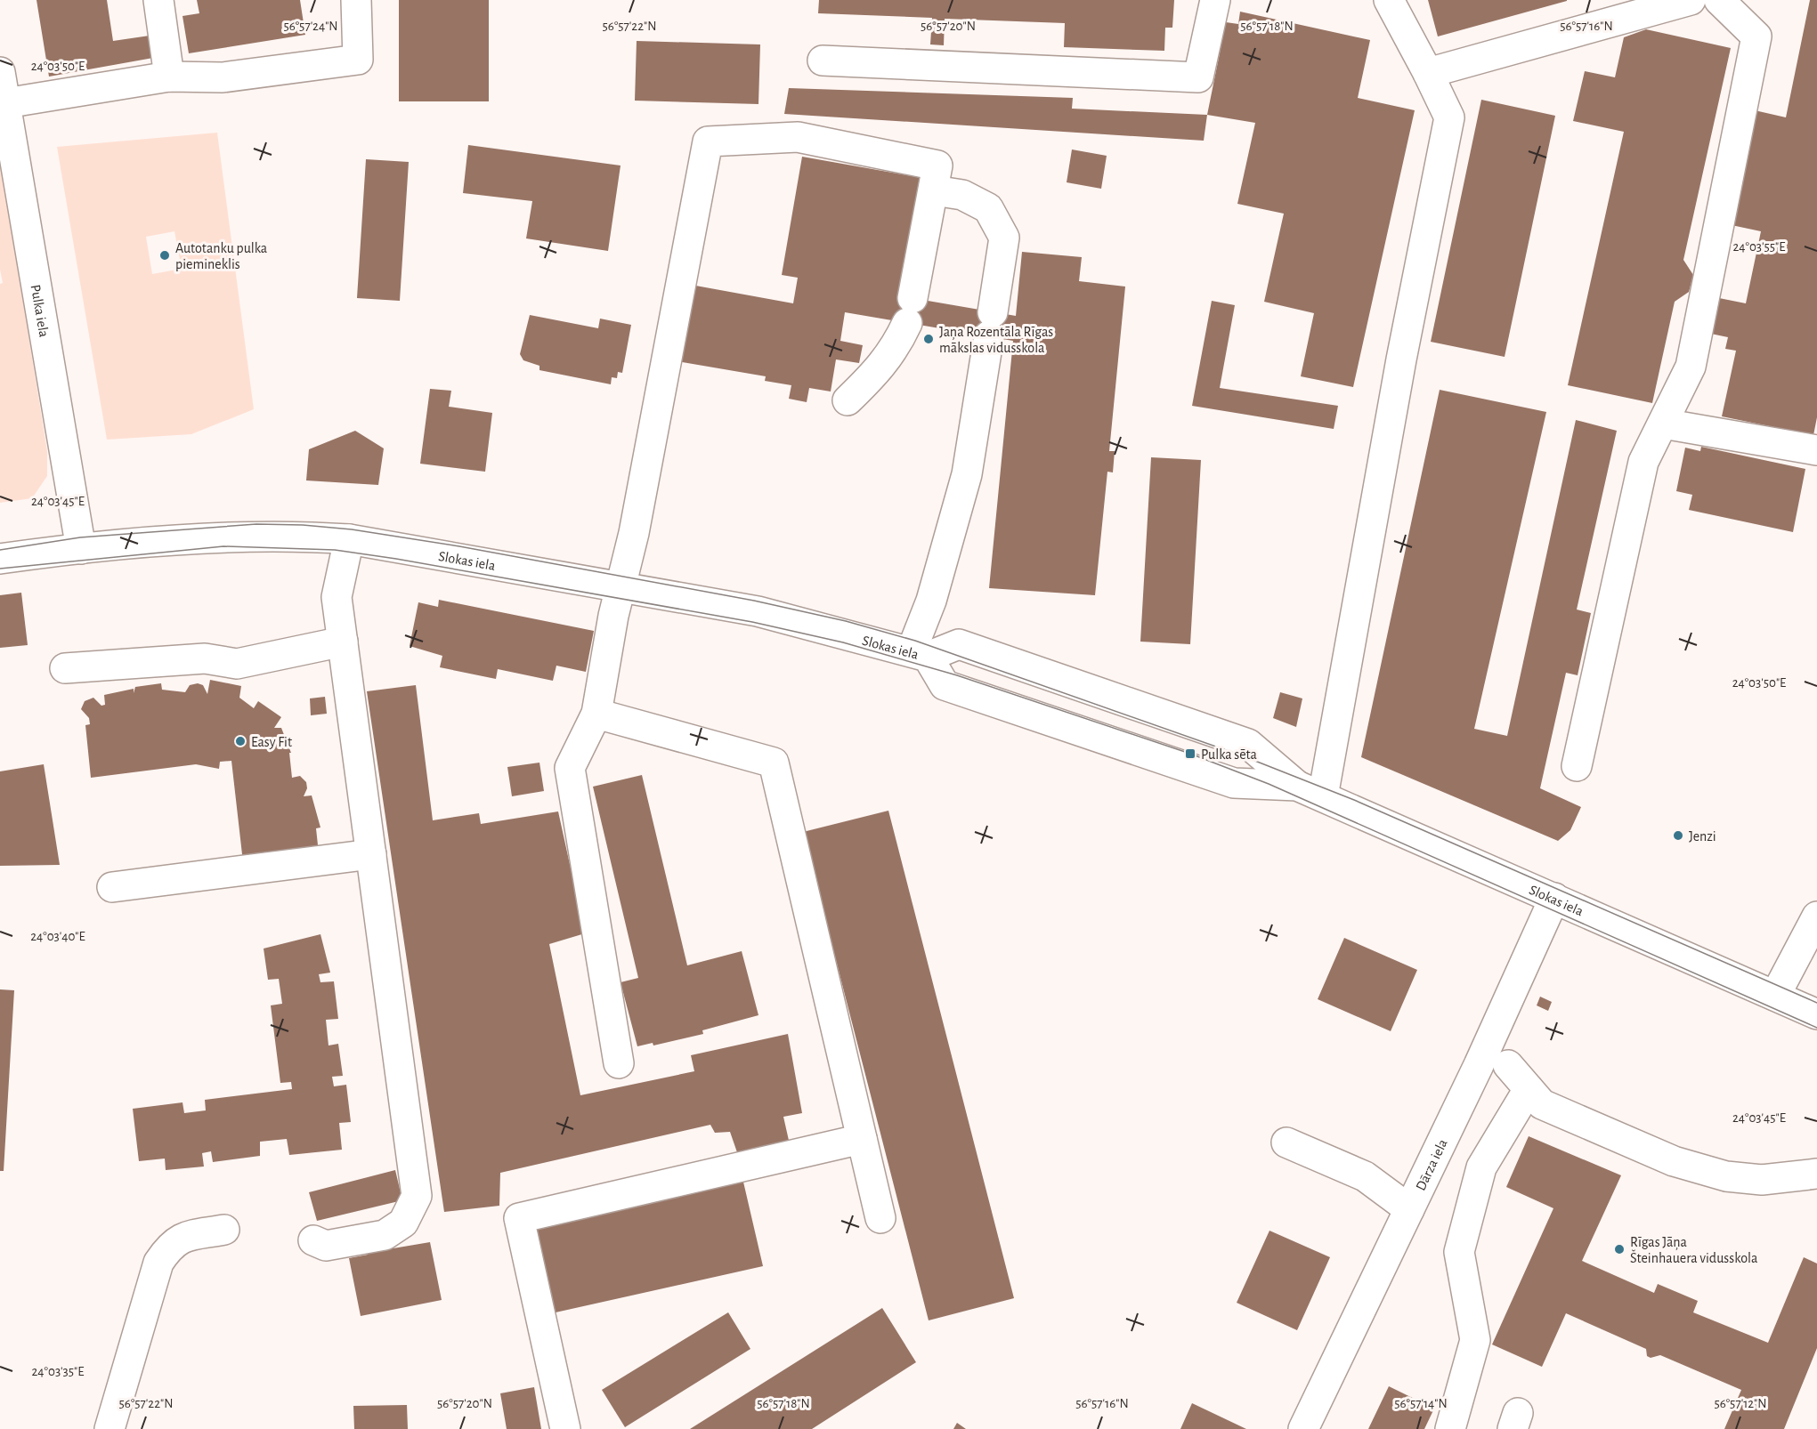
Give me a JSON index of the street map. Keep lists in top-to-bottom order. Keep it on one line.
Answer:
{"streets":{"street":["Pulka iela","Slokas iela","Dārza iela"]},"crossings":[["Pulka iela","Slokas iela"],["Slokas iela","Dārza iela"]],"places":{"other":["Autotanku pulka piemineklis","Jaņa Rozentāla Rīgas mākslas vidusskola","Easy Fit","Jenzi","Rīgas Jāņa Šteinhauera vidusskola"],"transit":["Pulka sēta"]},"coordinates":["56°57'24\"N","56°57'22\"N","56°57'20\"N","56°57'18\"N","56°57'16\"N","24°03'50\"E","24°03'55\"E","24°03'45\"E","24°03'40\"E","24°03'35\"E","56°57'14\"N","56°57'12\"N"]}
